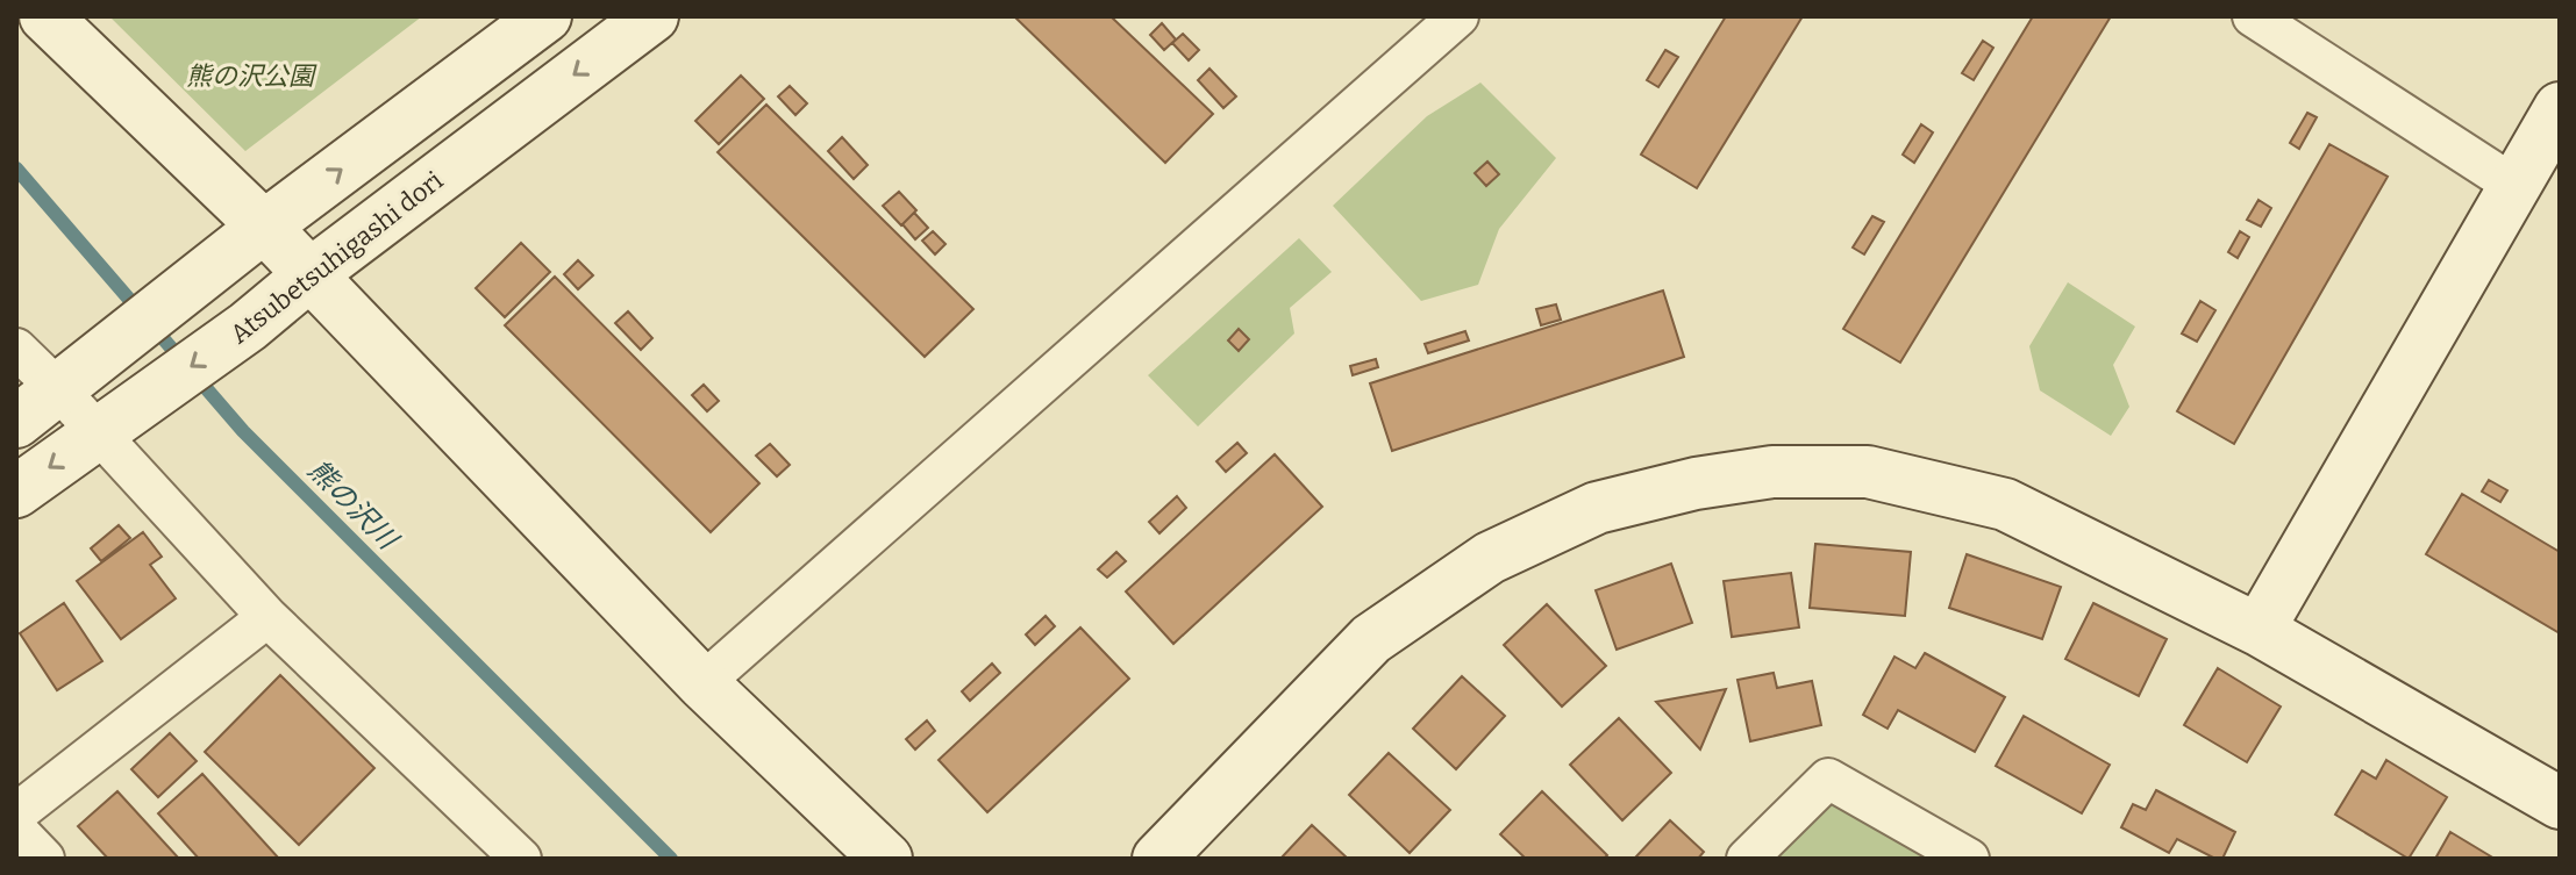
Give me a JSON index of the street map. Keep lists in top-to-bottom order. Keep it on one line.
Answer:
{"streets":{"street":["Atsubetsuhigashi dori"]},"water":["熊の沢川"],"parks":["熊の沢公園"]}
